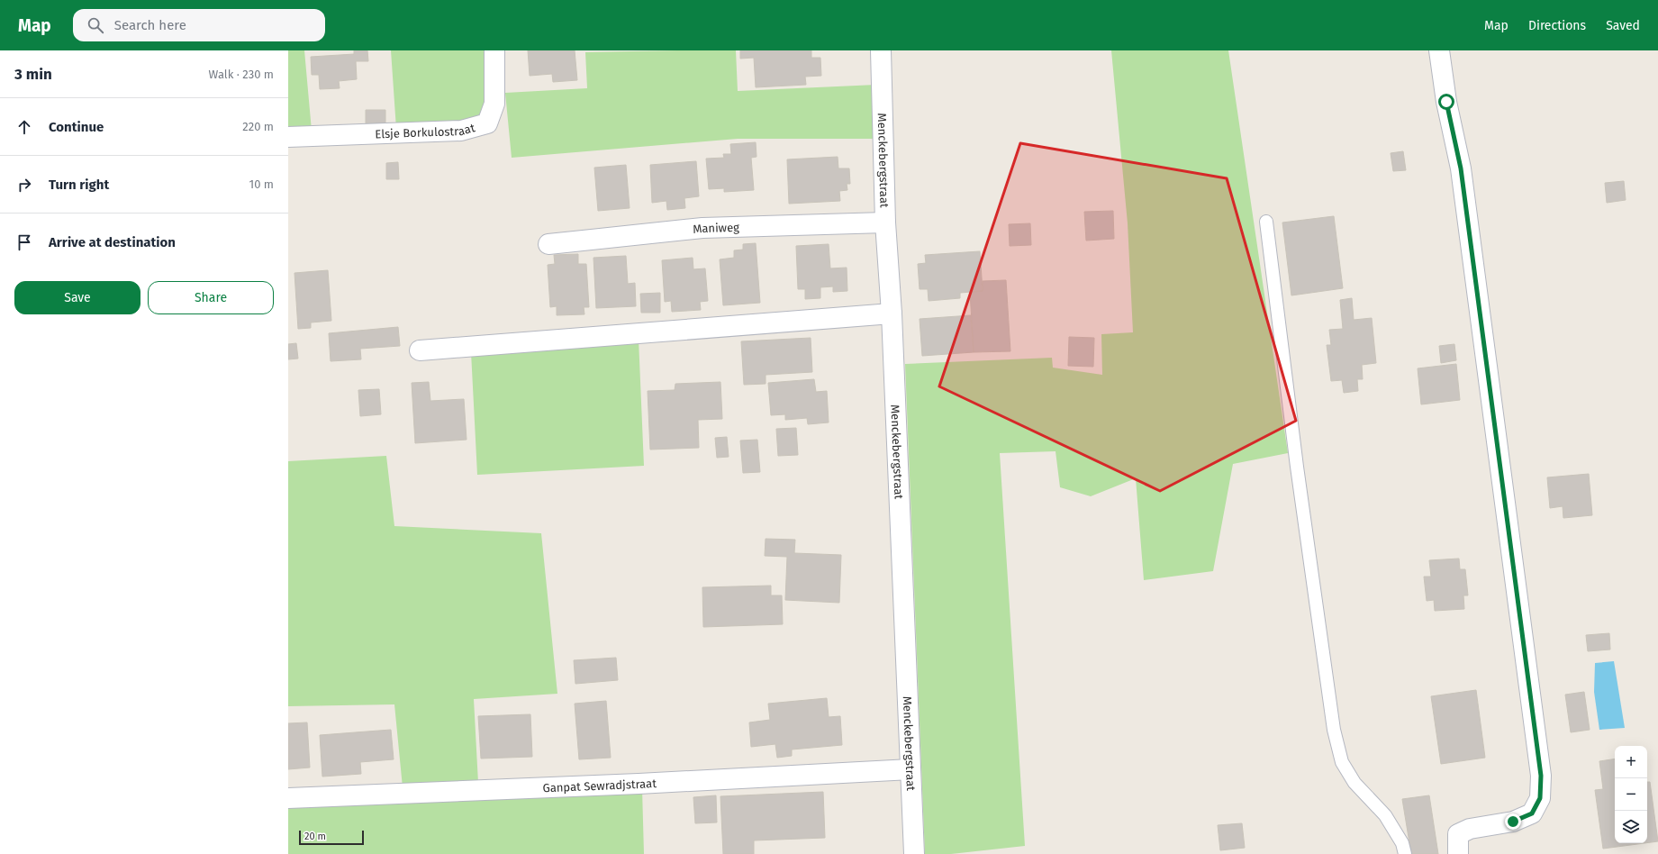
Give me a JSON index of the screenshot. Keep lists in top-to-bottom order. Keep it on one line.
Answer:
{"streets":{"street":["Elsje Borkulostraat","Menckebergstraat","Maniweg","Ganpat Sewradjstraat"]},"crossings":[["Menckebergstraat","Maniweg"],["Menckebergstraat","Ganpat Sewradjstraat"]],"scale_bar":"20 m","page":{"header":"Map","search":"Search here","nav":["Map","Directions","Saved"],"heading":["3 min","Walk · 230 m"],"list":[["Continue","220 m"],["Turn right","10 m"],"Arrive at destination"],"buttons":["Save","Share"],"map_buttons":["+","−"],"scale":"20 m"}}
